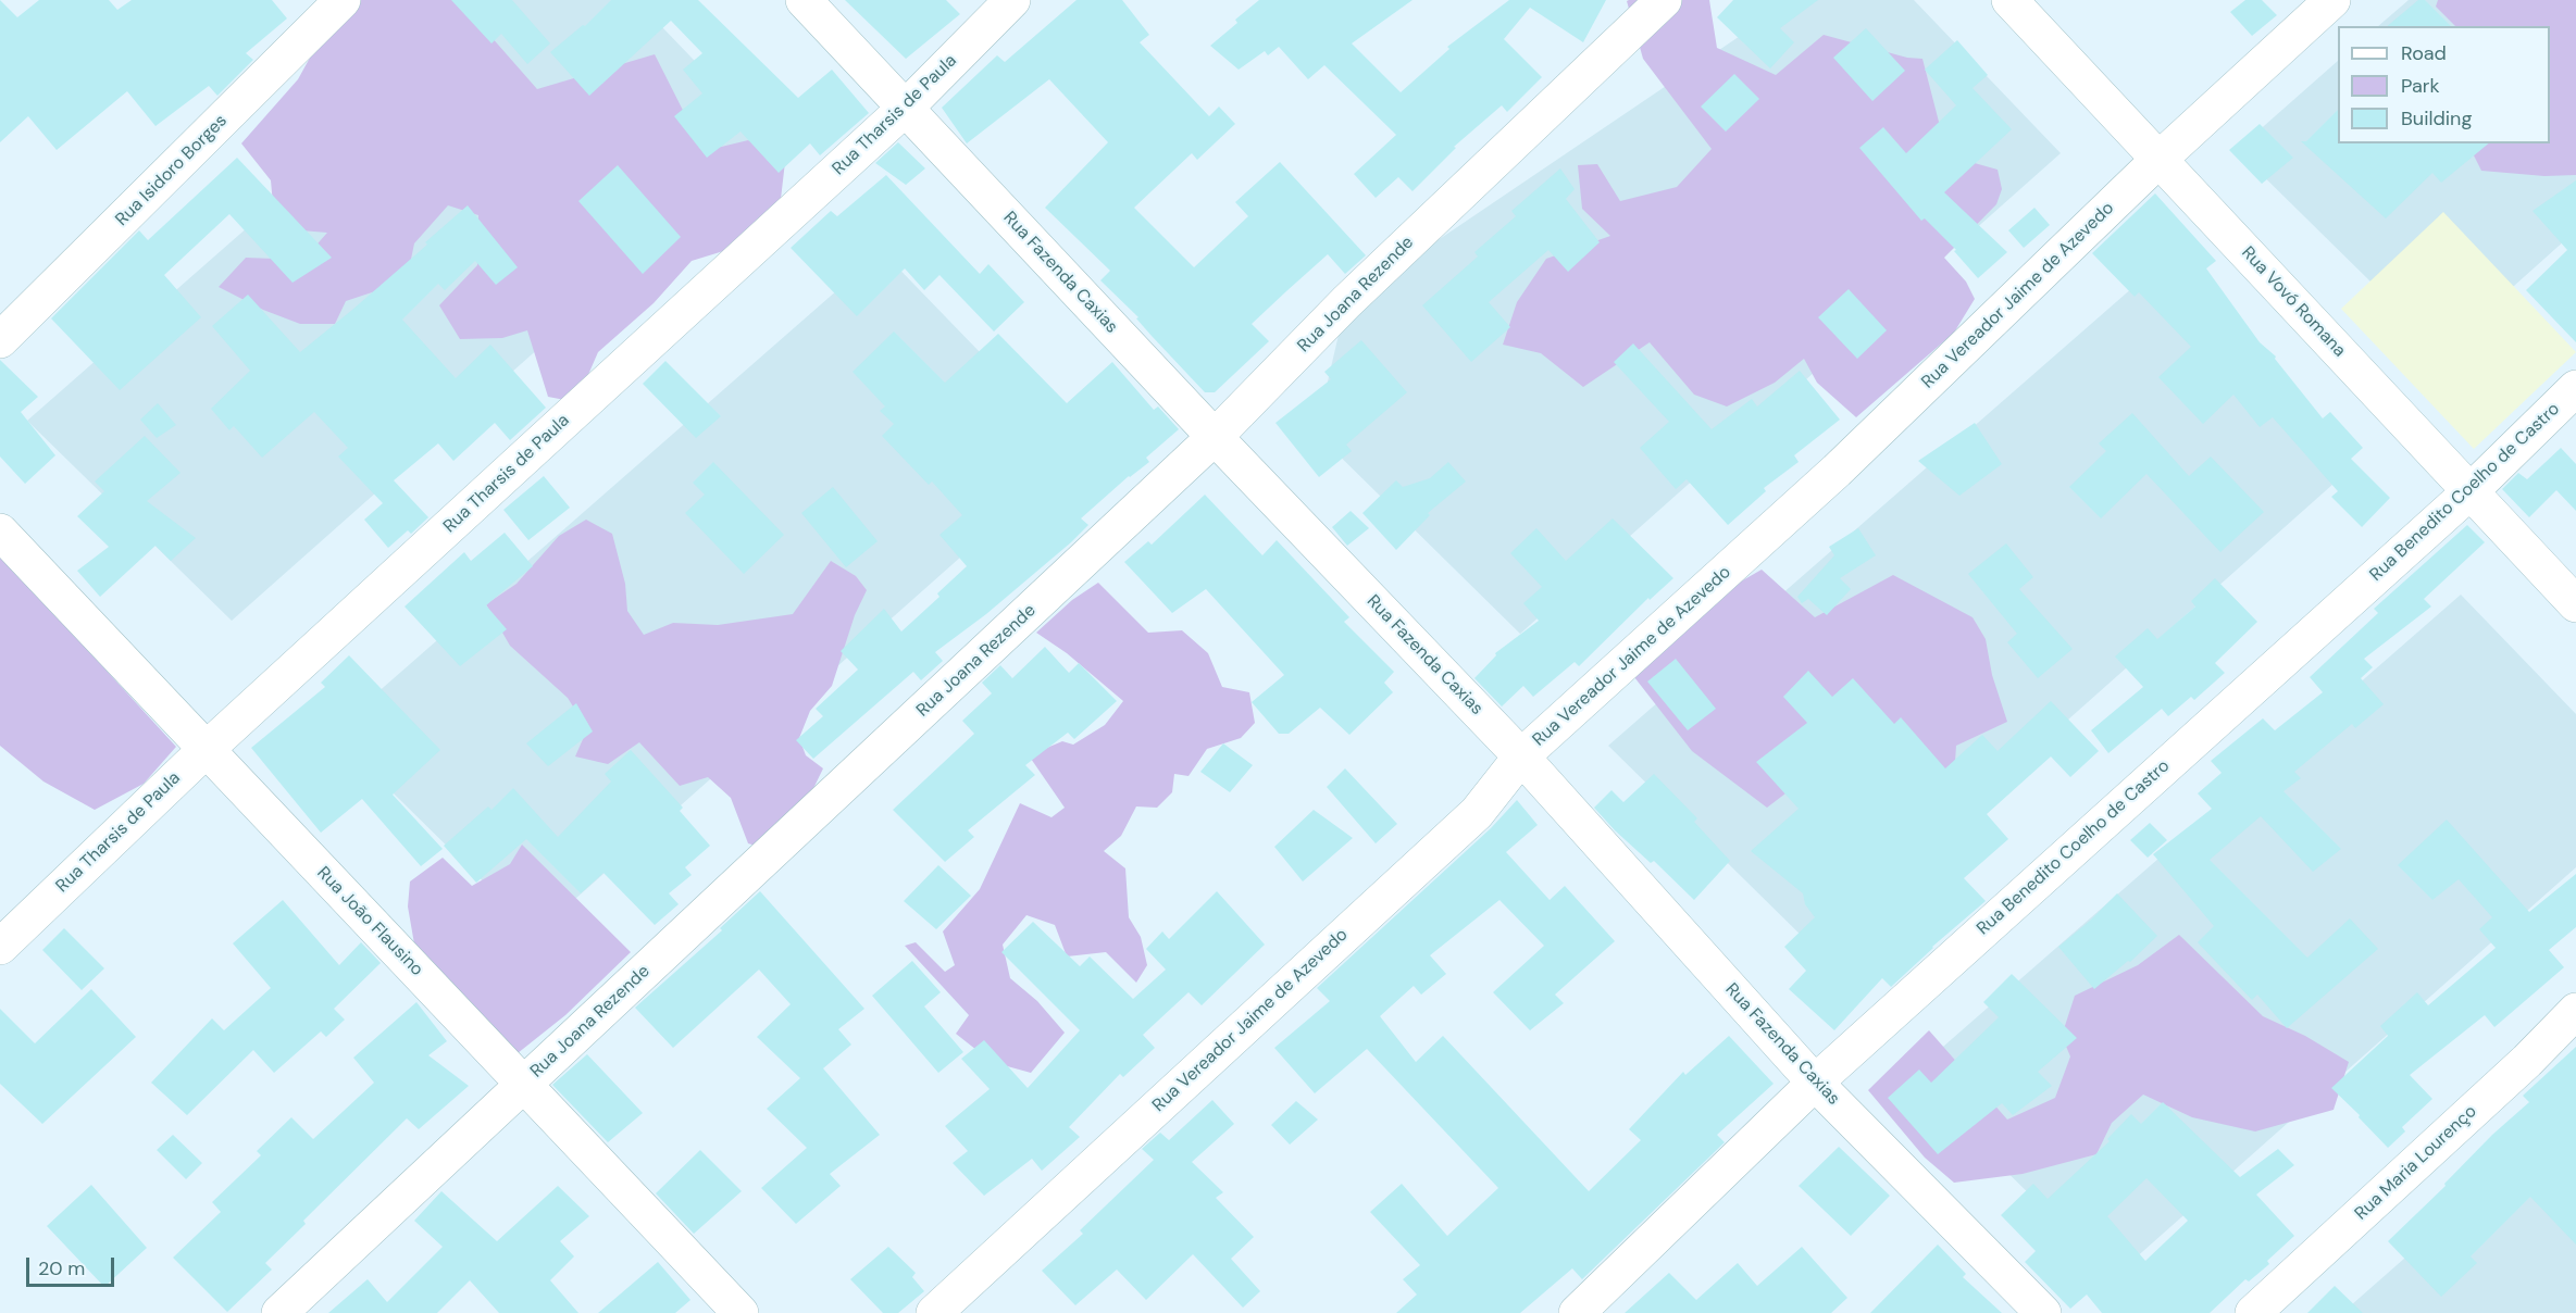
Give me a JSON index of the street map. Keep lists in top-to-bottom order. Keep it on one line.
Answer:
{"streets":{"street":["Rua Tharsis de Paula","Rua Isidoro Borges","Rua Fazenda Caxias","Rua Joana Rezende","Rua Vereador Jaime de Azevedo","Rua Vovó Romana","Rua Benedito Coelho de Castro","Rua João Flausino","Rua Maria Lourenço"]},"crossings":[["Rua Tharsis de Paula","Rua Fazenda Caxias"],["Rua Tharsis de Paula","Rua João Flausino"],["Rua Fazenda Caxias","Rua Joana Rezende"],["Rua Fazenda Caxias","Rua Vereador Jaime de Azevedo"],["Rua Fazenda Caxias","Rua Benedito Coelho de Castro"],["Rua Joana Rezende","Rua João Flausino"],["Rua Vereador Jaime de Azevedo","Rua Vovó Romana"],["Rua Vovó Romana","Rua Benedito Coelho de Castro"]],"legend":["Road","Park","Building"],"scale_bar":"20 m"}
